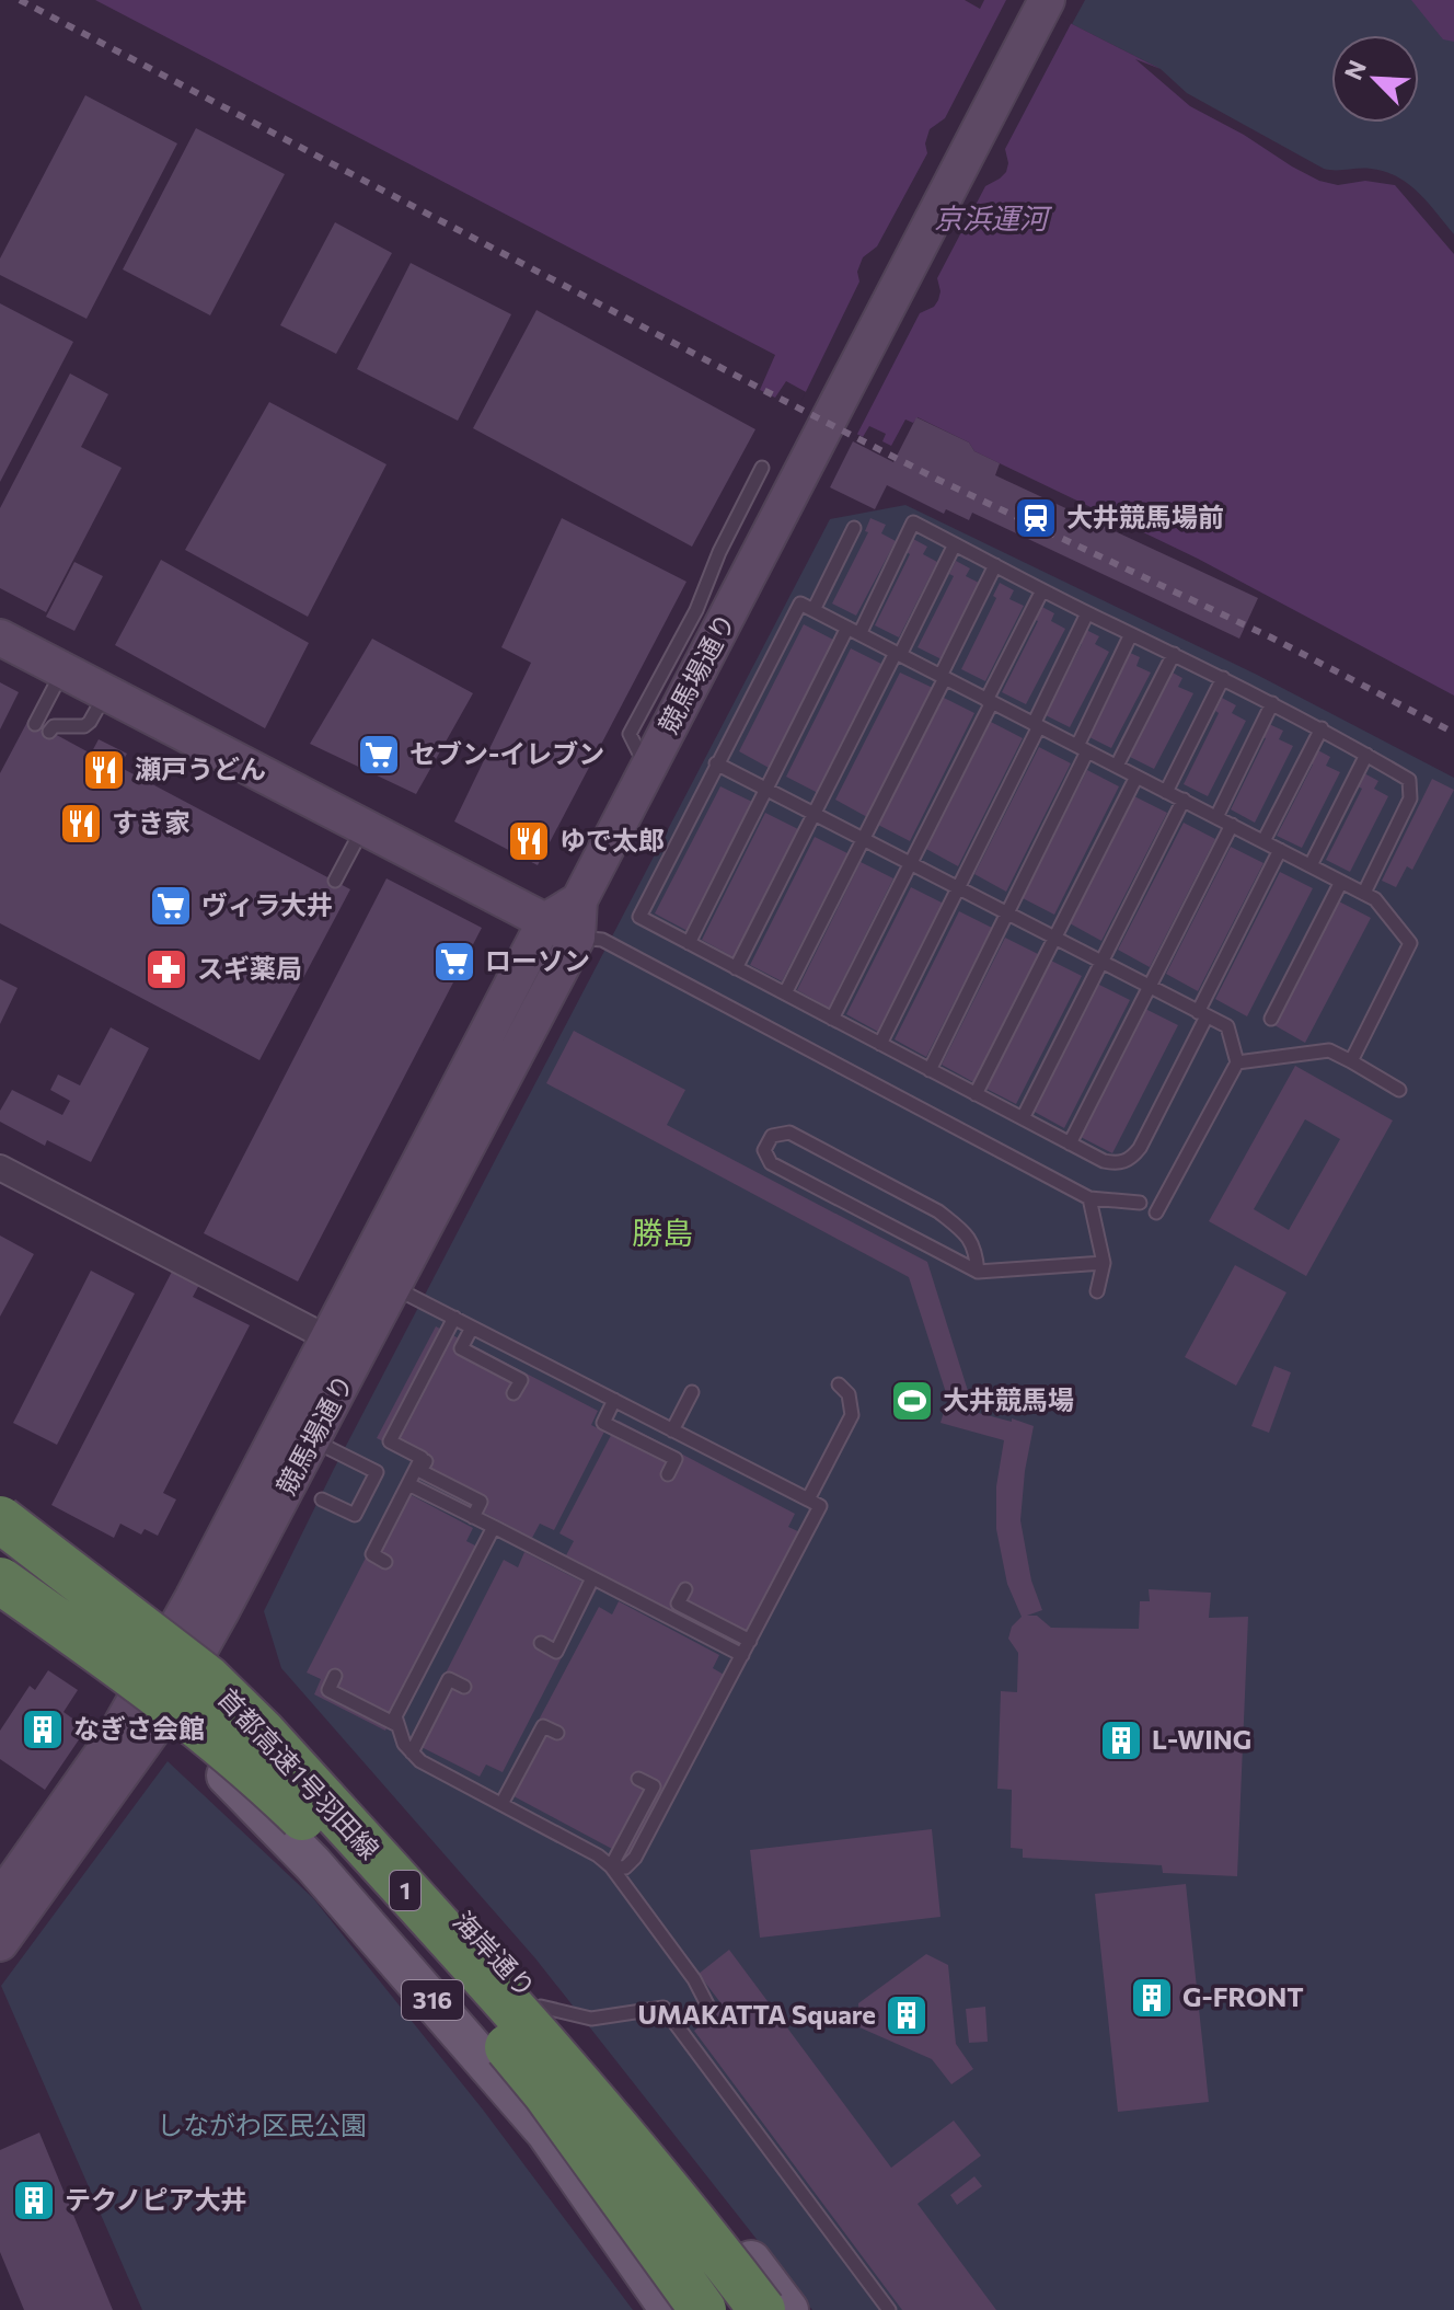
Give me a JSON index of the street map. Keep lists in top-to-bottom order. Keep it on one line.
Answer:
{"streets":{"highway":["首都高速1号羽田線","1"],"main road":["海岸通り","316"],"street":["競馬場通り"]},"crossings":[["競馬場通り","海岸通り"],["競馬場通り","316"]],"districts":["勝島"],"water":["京浜運河"],"parks":["しながわ区民公園"],"places":{"station":["大井競馬場前"],"supermarket":["セブン-イレブン","ヴィラ大井","ローソン"],"restaurant":["瀬戸うどん","すき家","ゆで太郎"],"pharmacy":["スギ薬局"],"sports":["大井競馬場"],"building":["なぎさ会館","L-WING","G-FRONT","UMAKATTA Square","テクノピア大井"]},"north":"top left"}
